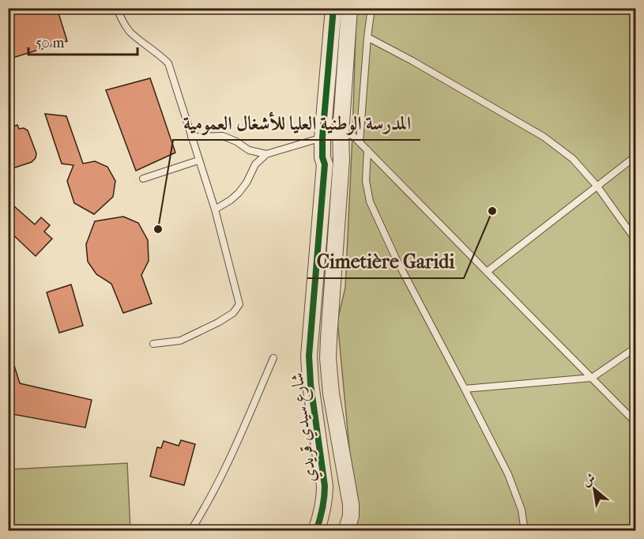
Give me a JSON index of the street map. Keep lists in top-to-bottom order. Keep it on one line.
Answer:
{"streets":{"street":["شارع سيدي قريدي"]},"places":["Cimetière Garidi","المدرسة الوطنية العليا للأشغال العمومية"],"scale_bar":"50 m","north":"top left"}
